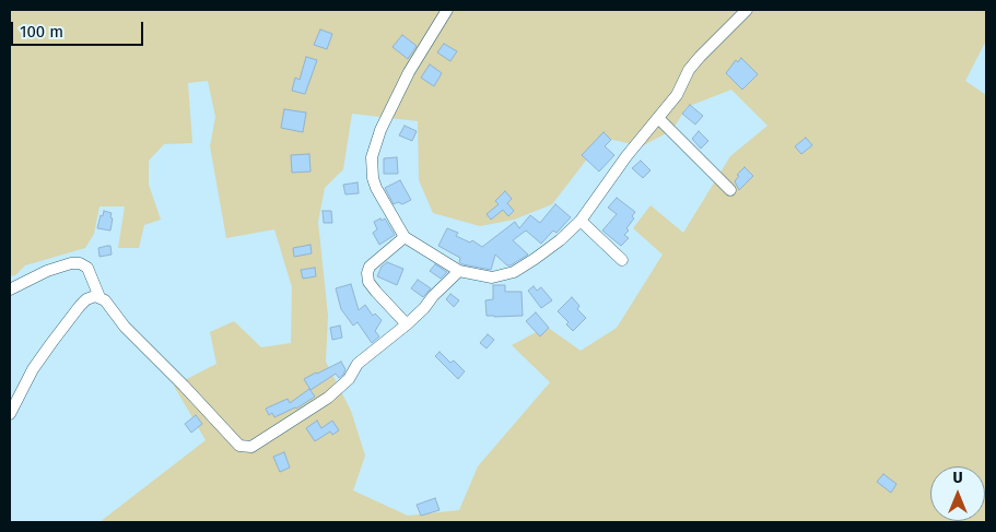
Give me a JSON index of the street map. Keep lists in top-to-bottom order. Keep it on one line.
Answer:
{"scale_bar":"100 m","north":"top"}
